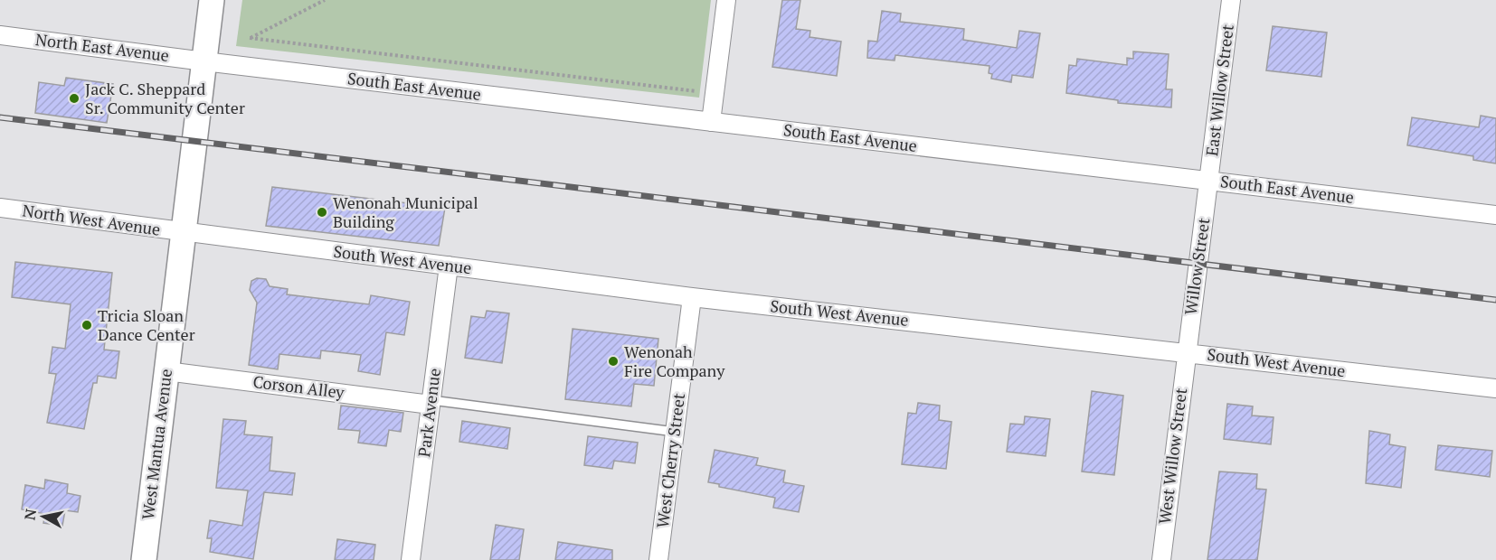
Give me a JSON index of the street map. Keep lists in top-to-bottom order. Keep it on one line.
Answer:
{"streets":{"street":["North East Avenue","South East Avenue","East Willow Street","North West Avenue","South West Avenue","Willow Street","Corson Alley","Park Avenue","West Mantua Avenue","West Willow Street","West Cherry Street"]},"crossings":[["North East Avenue","South East Avenue"],["North East Avenue","West Mantua Avenue"],["South East Avenue","East Willow Street"],["South East Avenue","Willow Street"],["South East Avenue","West Mantua Avenue"],["East Willow Street","Willow Street"],["North West Avenue","South West Avenue"],["North West Avenue","West Mantua Avenue"],["South West Avenue","Willow Street"],["South West Avenue","Park Avenue"],["South West Avenue","West Mantua Avenue"],["South West Avenue","West Willow Street"],["South West Avenue","West Cherry Street"],["Willow Street","West Willow Street"],["Corson Alley","Park Avenue"],["Corson Alley","West Mantua Avenue"]],"places":["Jack C. Sheppard Sr. Community Center","Wenonah Municipal Building","Tricia Sloan Dance Center","Wenonah Fire Company"],"north":"left"}
